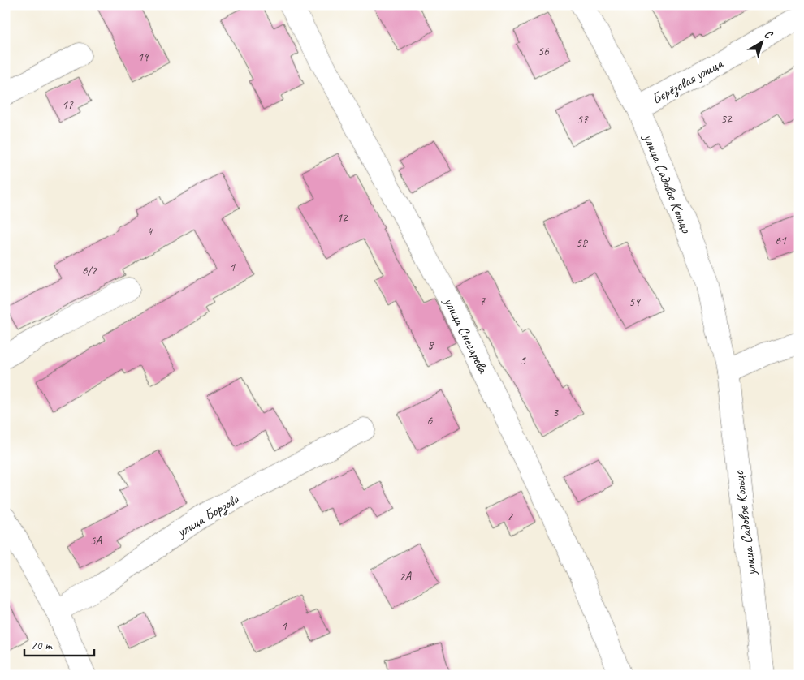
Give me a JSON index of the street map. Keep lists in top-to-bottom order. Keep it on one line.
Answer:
{"streets":{"street":["Берёзовая улица","улица Садовое Кольцо","улица Снесарева","улица Борзова"]},"crossings":[["Берёзовая улица","улица Садовое Кольцо"]],"house_numbers":["56","19","17","32","57","12","4","61","58","1","6/2","7","59","8","5","3","6","2","5А","2А","1"],"scale_bar":"20 m","north":"top right"}
